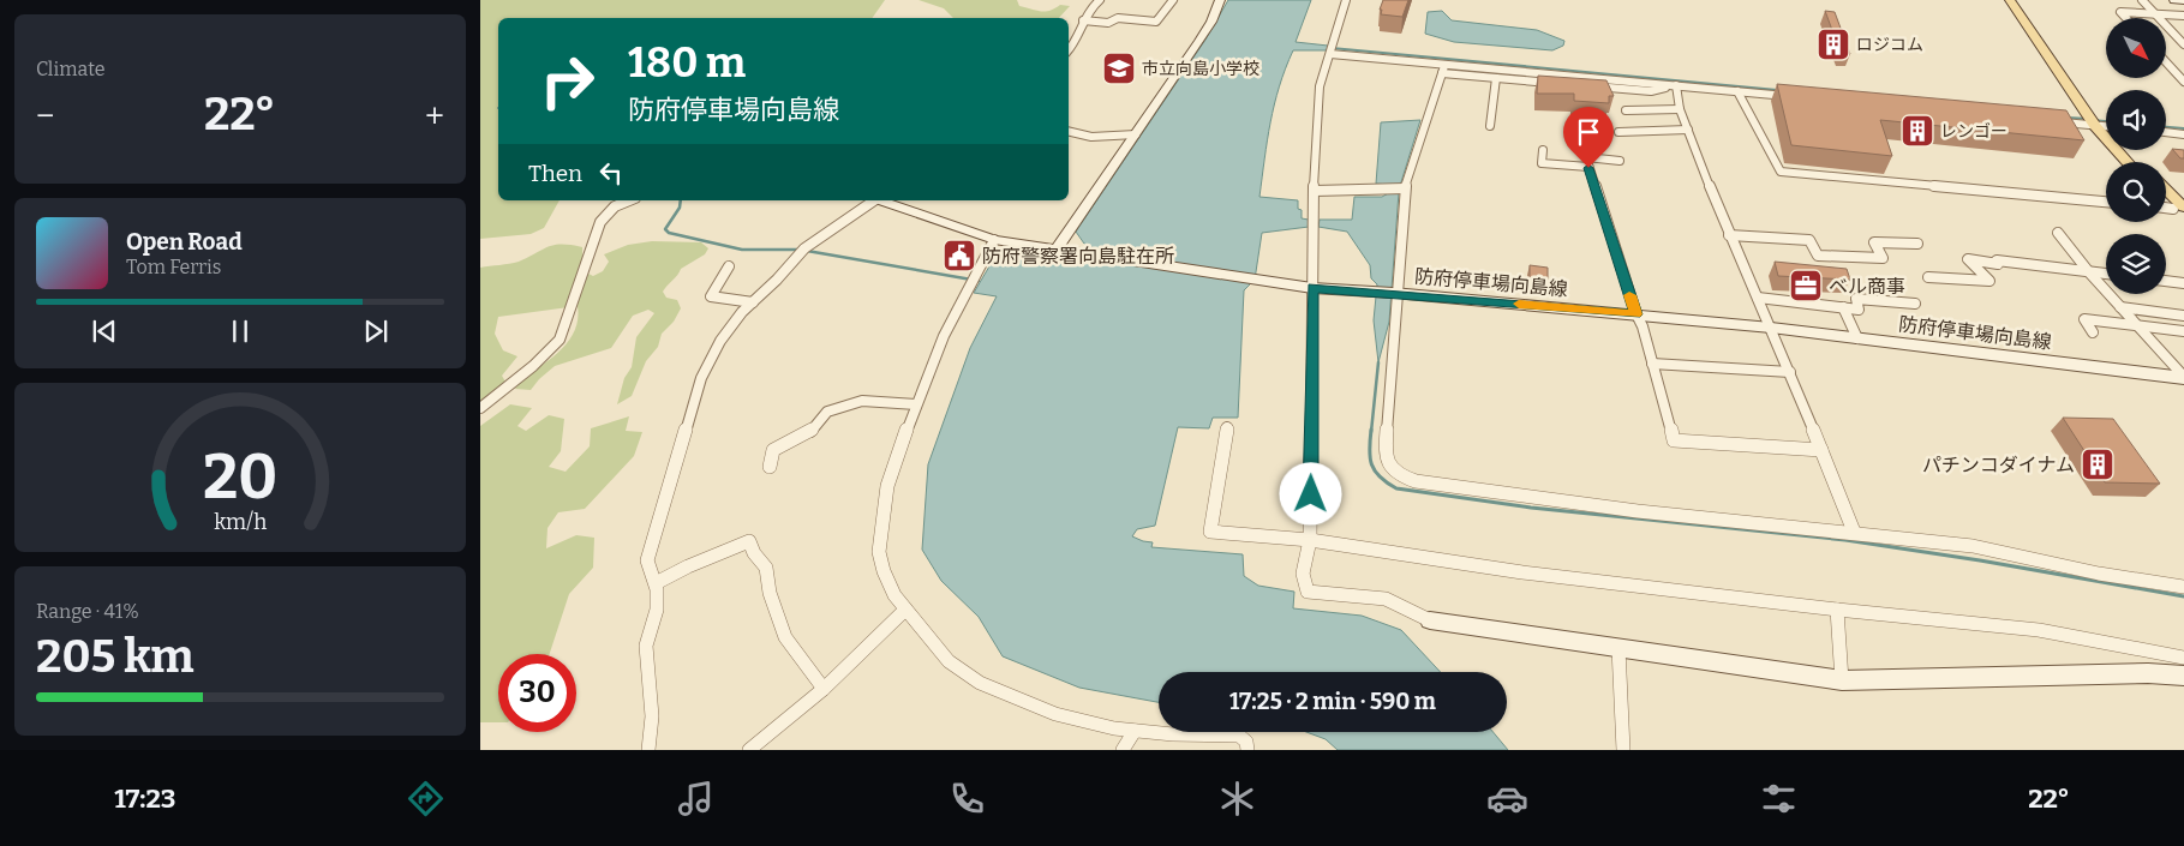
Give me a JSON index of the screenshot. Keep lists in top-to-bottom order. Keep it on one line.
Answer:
{"streets":{"main road":["防府停車場向島線"]},"places":{"building":["ロジコム","レンゴー","パチンコダイナム"],"school or university":["市立向島小学校"],"public building":["防府警察署向島駐在所"],"office":["ベル商事"]},"north":"bottom right","page":{"tile":["Climate",["Range · 41%","205 km"]],"turn":["180 m","防府停車場向島線"],"heat":["−","22°","+"],"then":"Then","song":["Open Road","Tom Ferris"],"limit":"30","trip":"17:25 · 2 min · 590 m","tabs":["17:23","22°"],"gauge":["20","km/h"]}}
